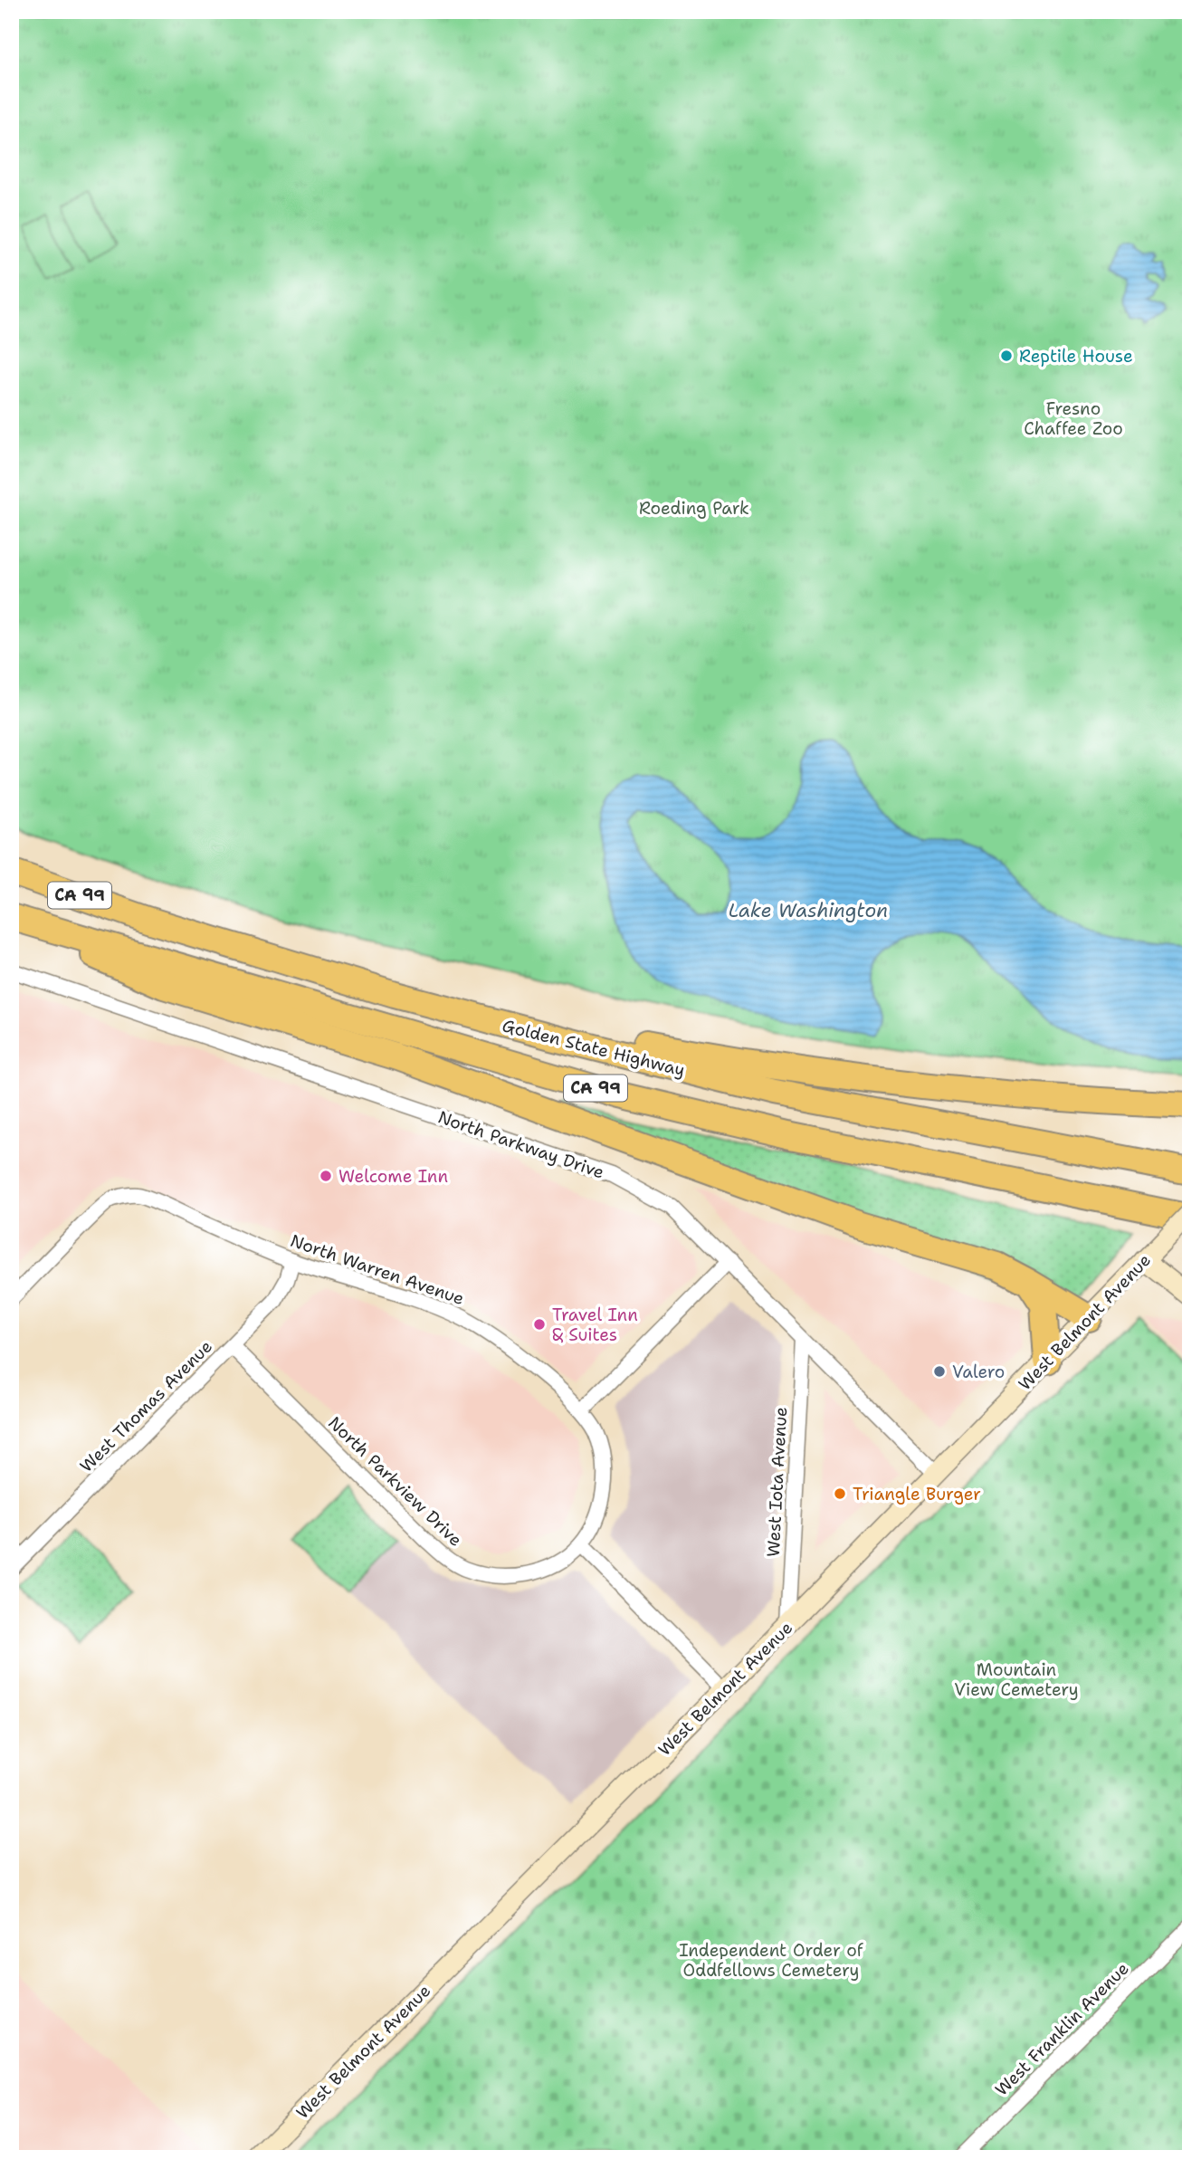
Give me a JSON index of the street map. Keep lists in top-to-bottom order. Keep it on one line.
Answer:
{"streets":{"highway":["CA 99","Golden State Highway"],"main road":["West Belmont Avenue"],"street":["North Parkway Drive","North Warren Avenue","West Thomas Avenue","North Parkview Drive","West Iota Avenue","West Franklin Avenue"]},"crossings":[["Golden State Highway","West Belmont Avenue"],["North Parkway Drive","West Belmont Avenue"],["North Parkway Drive","West Iota Avenue"],["North Warren Avenue","West Thomas Avenue"],["North Warren Avenue","North Parkview Drive"],["West Belmont Avenue","West Iota Avenue"],["West Thomas Avenue","North Parkview Drive"]],"water":["Lake Washington"],"parks":["Fresno Chaffee Zoo","Roeding Park","Mountain View Cemetery","Independent Order of Oddfellows Cemetery"],"places":["Reptile House","Welcome Inn","Travel Inn & Suites","Valero","Triangle Burger"]}
